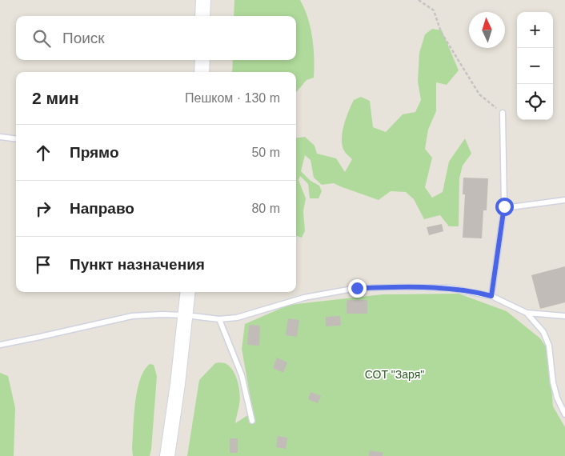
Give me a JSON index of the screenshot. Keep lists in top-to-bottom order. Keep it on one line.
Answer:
{"parks":["СОТ \"Заря\""],"north":"top","page":{"map_buttons":["+","−"],"search":"Поиск","heading":["2 мин","Пешком · 130 m"],"list":[["Прямо","50 m"],["Направо","80 m"],"Пункт назначения"]}}
